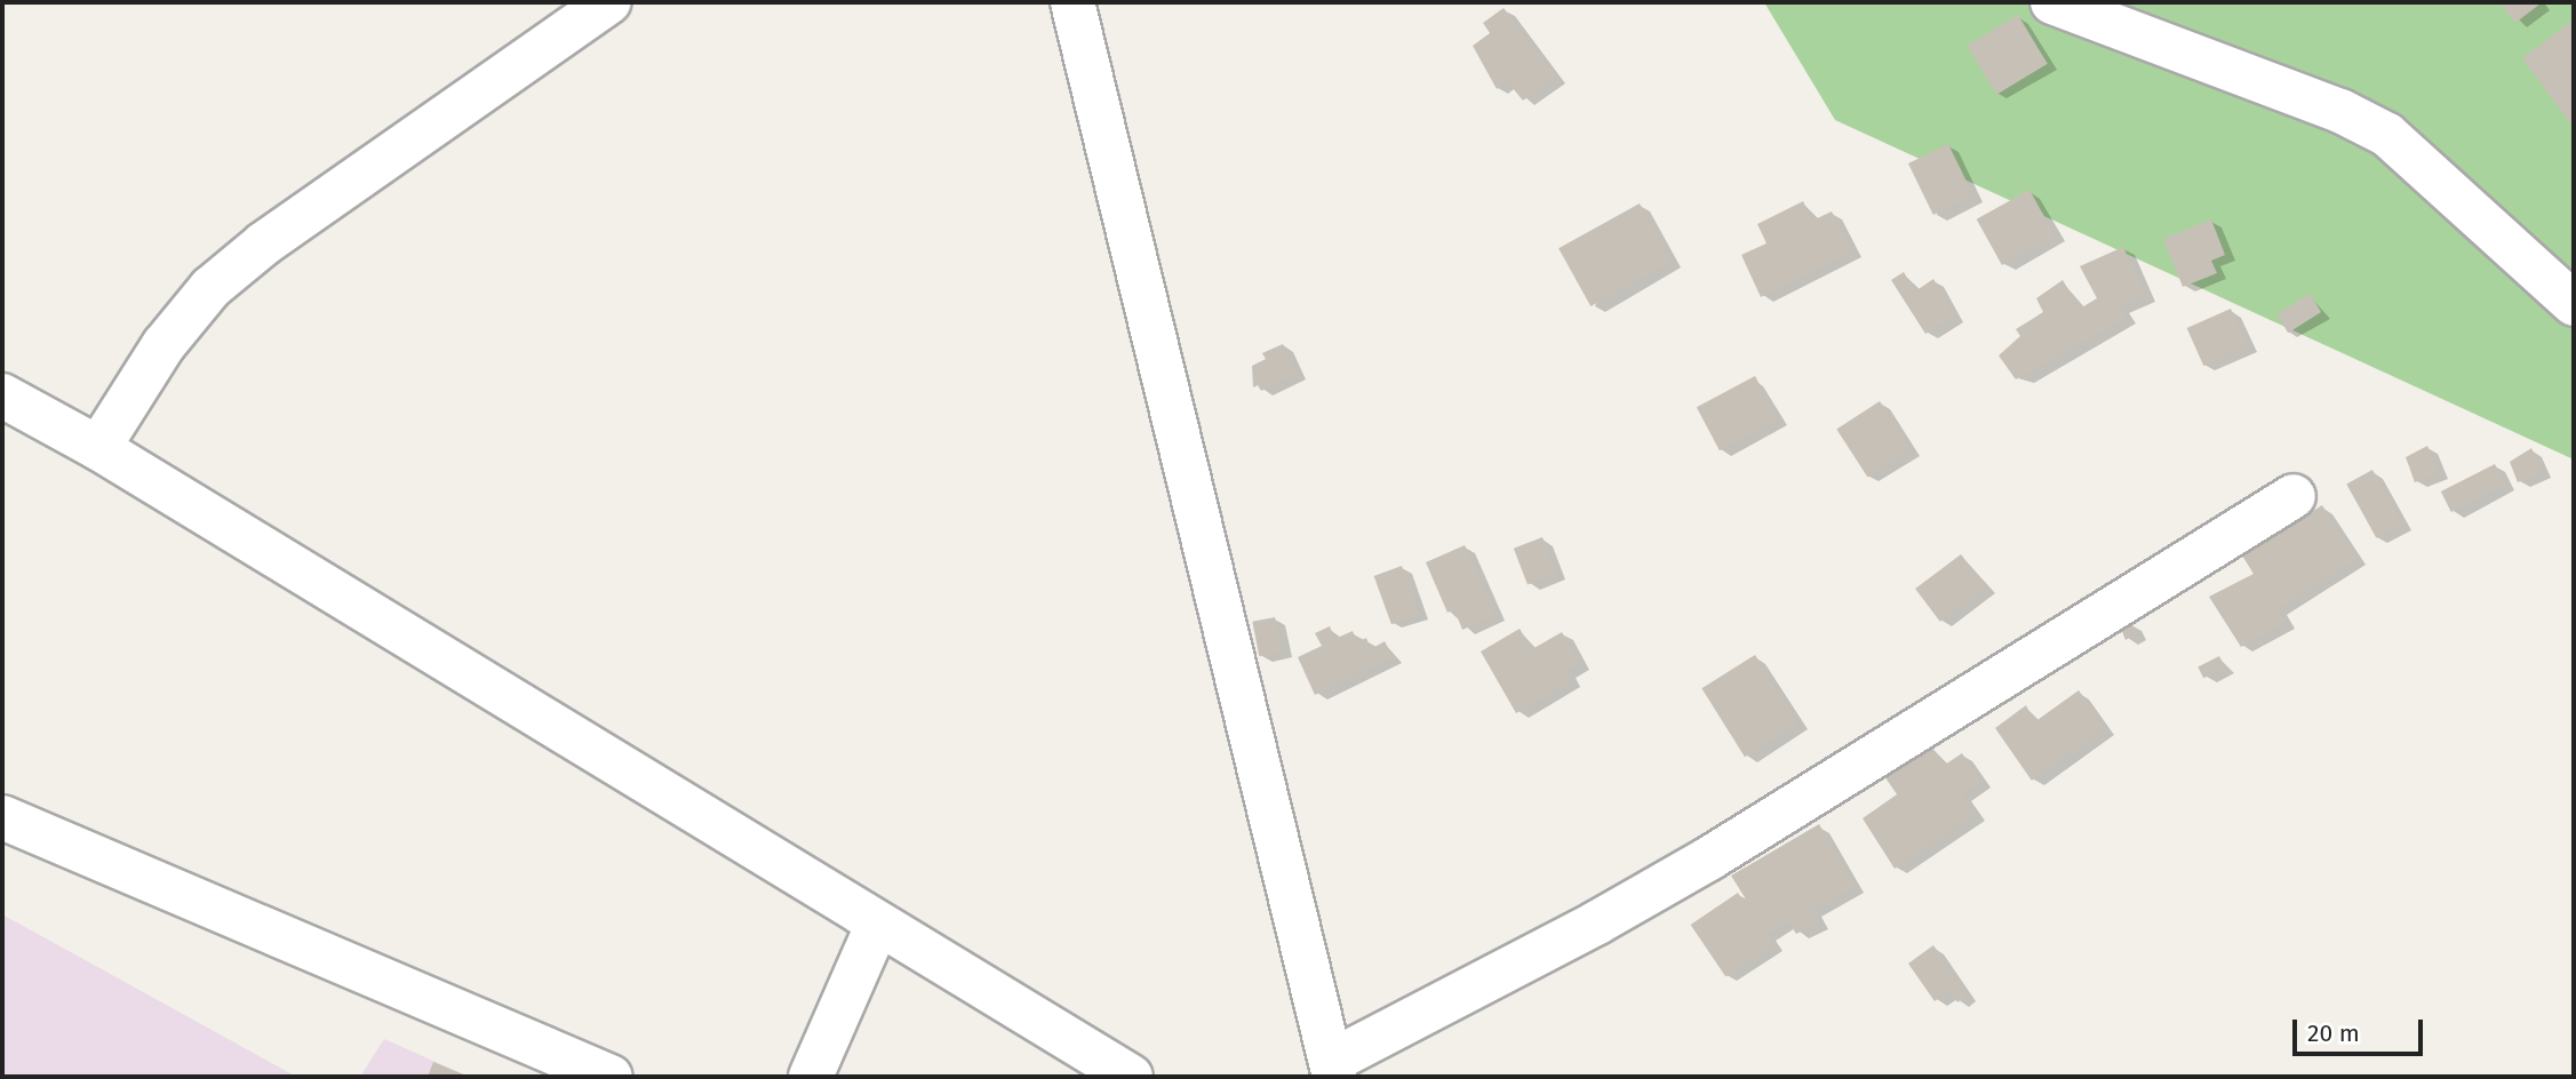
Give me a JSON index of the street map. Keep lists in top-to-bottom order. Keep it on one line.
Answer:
{"scale_bar":"20 m"}
